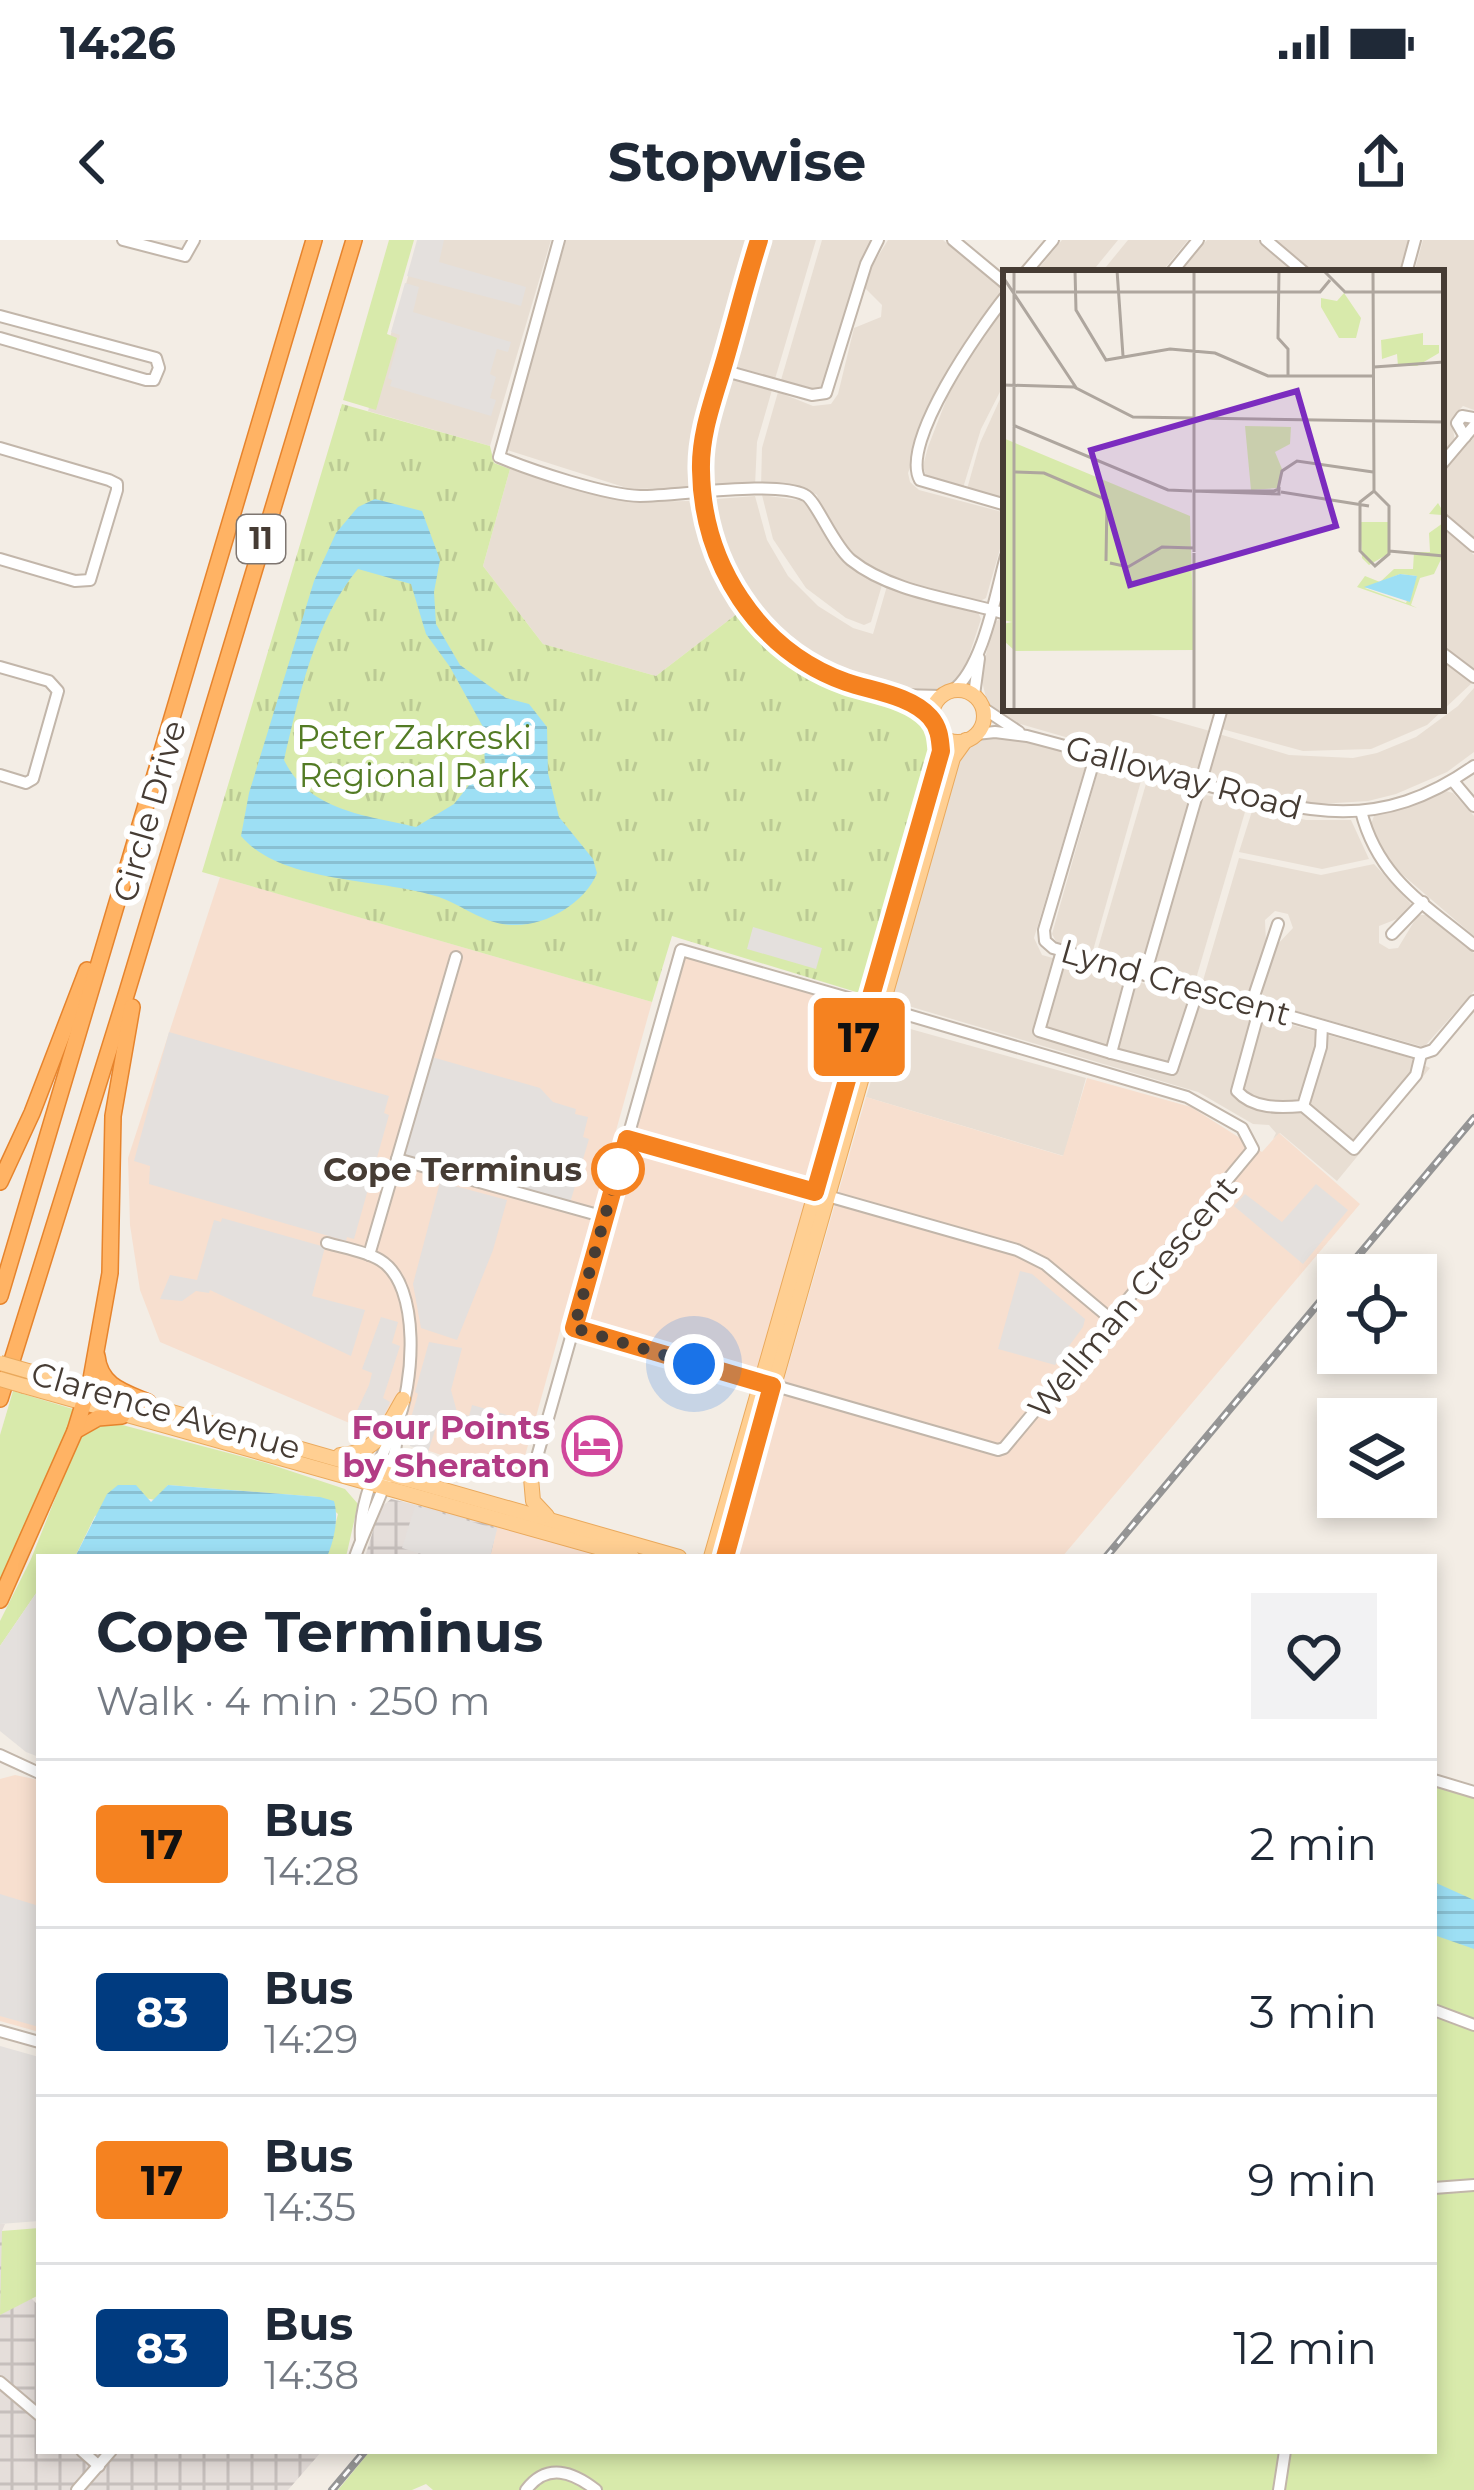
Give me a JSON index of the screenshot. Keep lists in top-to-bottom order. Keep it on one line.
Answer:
{"streets":{"highway":["11","Circle Drive"],"main road":["Clarence Avenue"],"street":["Galloway Road","Lynd Crescent","Wellman Crescent"]},"crossings":[["Galloway Road","Lynd Crescent"]],"parks":["Peter Zakreski Regional Park"],"places":{"other":["Cope Terminus"],"hotel":["Four Points by Sheraton"]},"lines":["bus line 17"],"page":{"status":"14:26","header":"Stopwise","on_map":"17","heading":["Cope Terminus","Walk · 4 min · 250 m"],"list":[{"mark":"17","name":"Bus","note":"14:28","value":"2 min"},{"mark":"83","name":"Bus","note":"14:29","value":"3 min"},{"mark":"17","name":"Bus","note":"14:35","value":"9 min"},{"mark":"83","name":"Bus","note":"14:38","value":"12 min"}]}}
